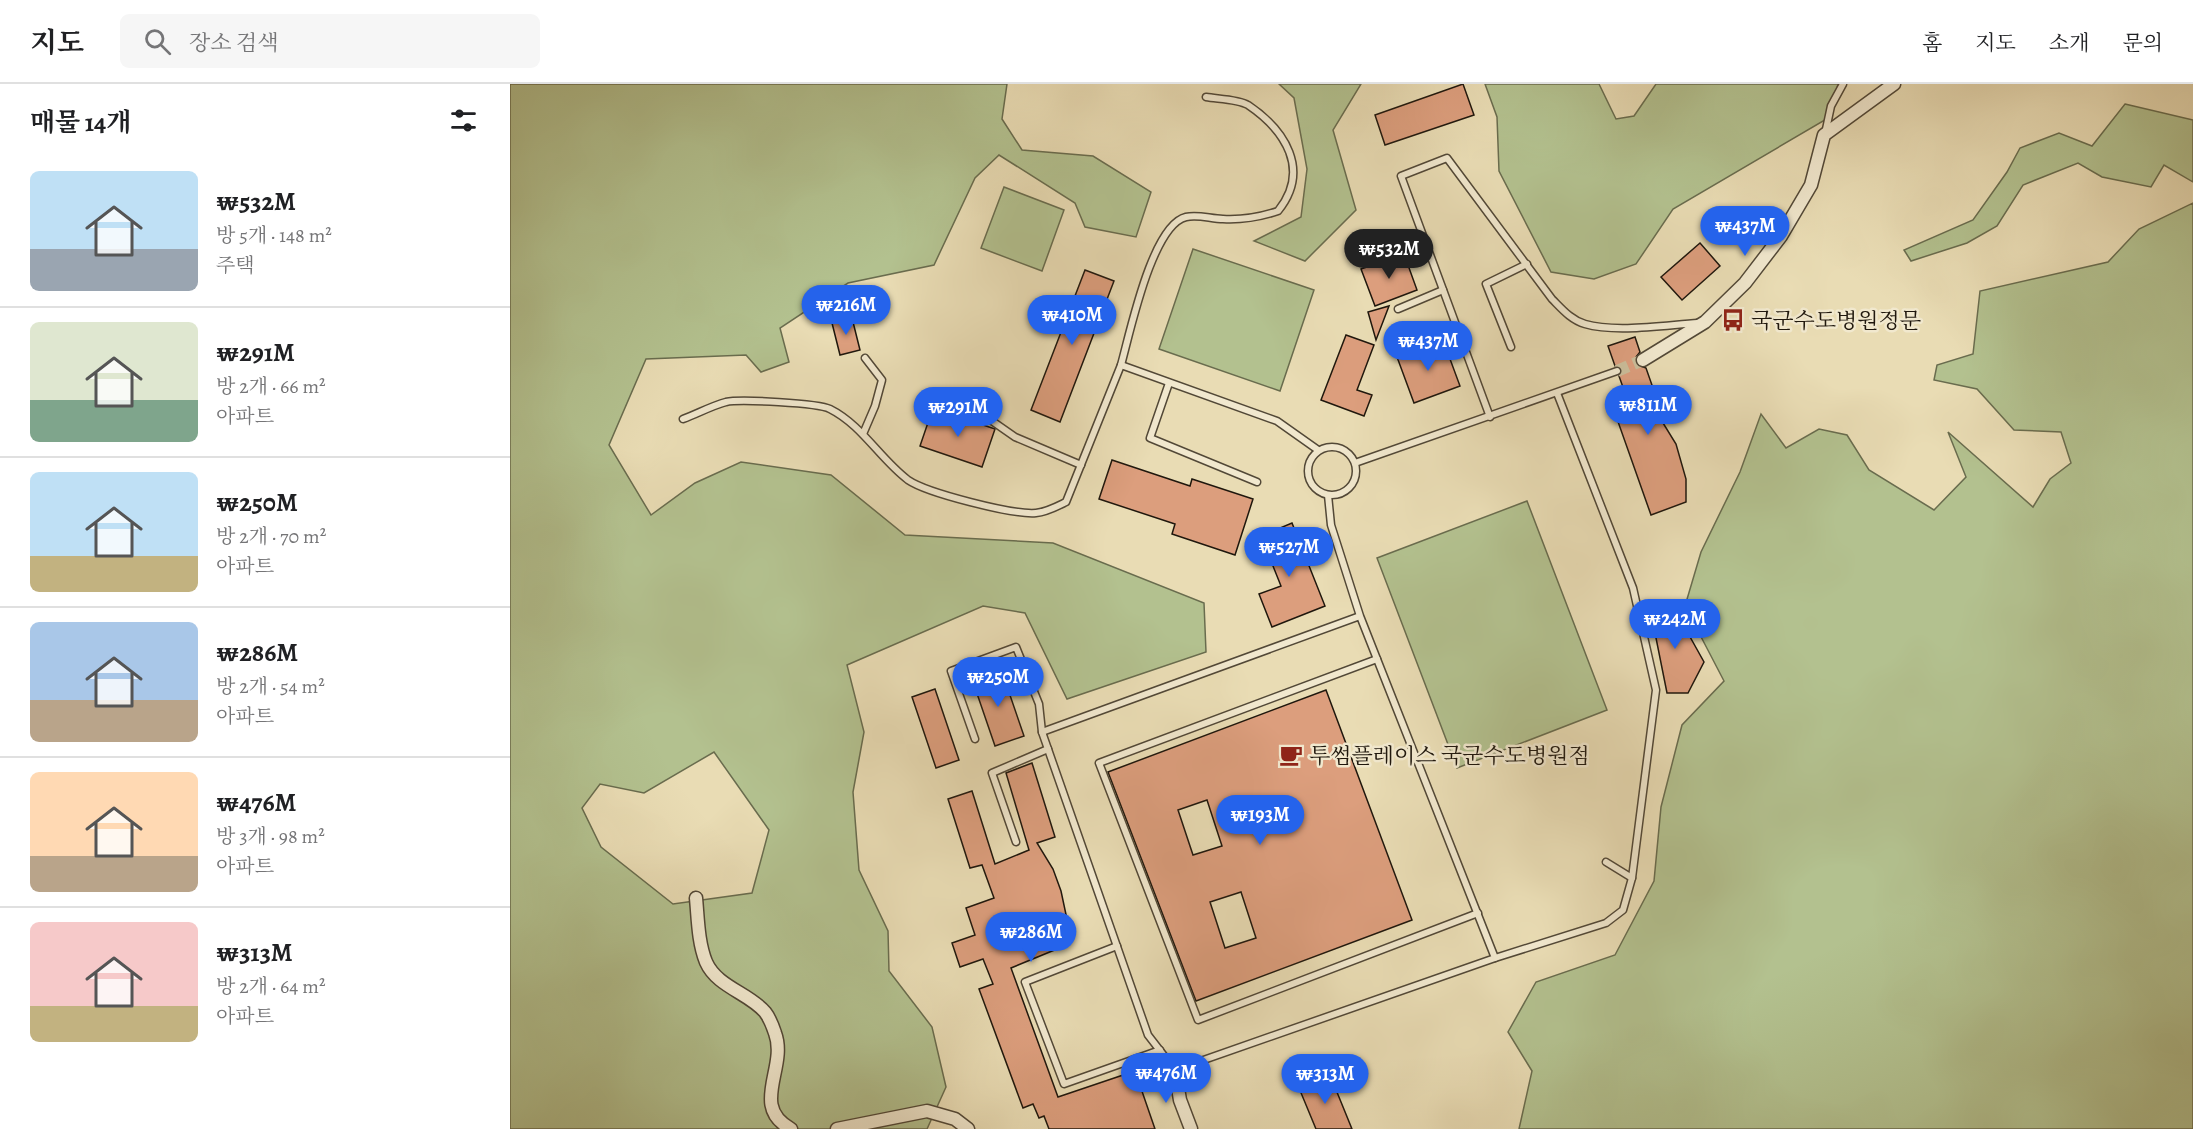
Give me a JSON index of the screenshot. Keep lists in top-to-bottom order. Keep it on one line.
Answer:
{"places":{"bus stop":["국군수도병원정문"],"cafe":["투썸플레이스 국군수도병원점"]},"page":{"header":"지도","search":"장소 검색","nav":["홈","지도","소개","문의"],"heading":"매물 14개","list":[{"name":"₩532M","note":"방 5개 · 148 m² · 주택"},{"name":"₩291M","note":"방 2개 · 66 m² · 아파트"},{"name":"₩250M","note":"방 2개 · 70 m² · 아파트"},{"name":"₩286M","note":"방 2개 · 54 m² · 아파트"},{"name":"₩476M","note":"방 3개 · 98 m² · 아파트"},{"name":"₩313M","note":"방 2개 · 64 m² · 아파트"}],"price":["₩437M","₩532M","₩216M","₩410M","₩437M","₩811M","₩291M","₩527M","₩242M","₩250M","₩193M","₩286M","₩476M","₩313M"]}}
